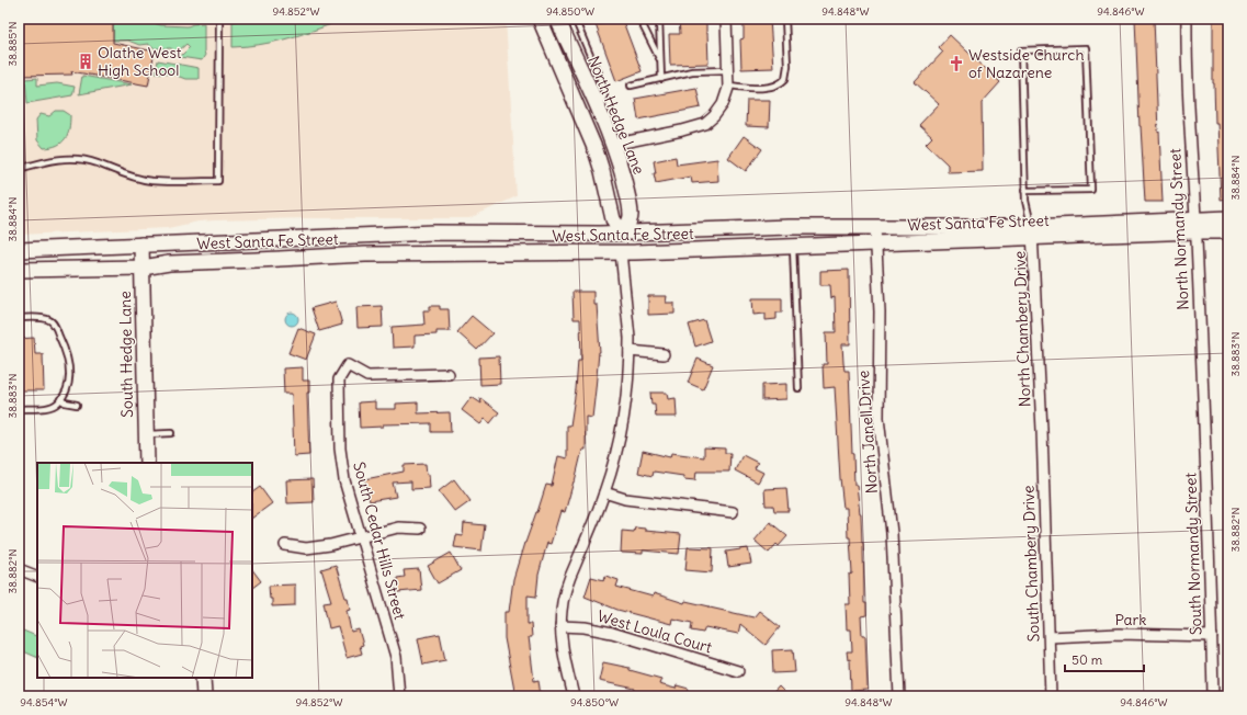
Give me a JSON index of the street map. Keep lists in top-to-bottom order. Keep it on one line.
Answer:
{"streets":{"street":["North Hedge Lane","West Santa Fe Street","North Normandy Street","North Chambery Drive","South Hedge Lane","North Janell Drive","South Cedar Hills Street","South Normandy Street","South Chambery Drive","Park","West Loula Court"]},"crossings":[["North Hedge Lane","West Santa Fe Street"],["West Santa Fe Street","North Normandy Street"],["West Santa Fe Street","North Chambery Drive"],["West Santa Fe Street","South Hedge Lane"],["West Santa Fe Street","North Janell Drive"],["North Normandy Street","South Normandy Street"],["North Chambery Drive","South Chambery Drive"],["South Normandy Street","Park"],["South Chambery Drive","Park"]],"places":{"building":["Olathe West High School"],"church":["Westside Church of Nazarene"]},"scale_bar":"50 m","coordinates":["94.852°W","94.850°W","94.848°W","94.846°W","38.885°N","38.884°N","38.883°N","38.882°N","94.854°W"]}
